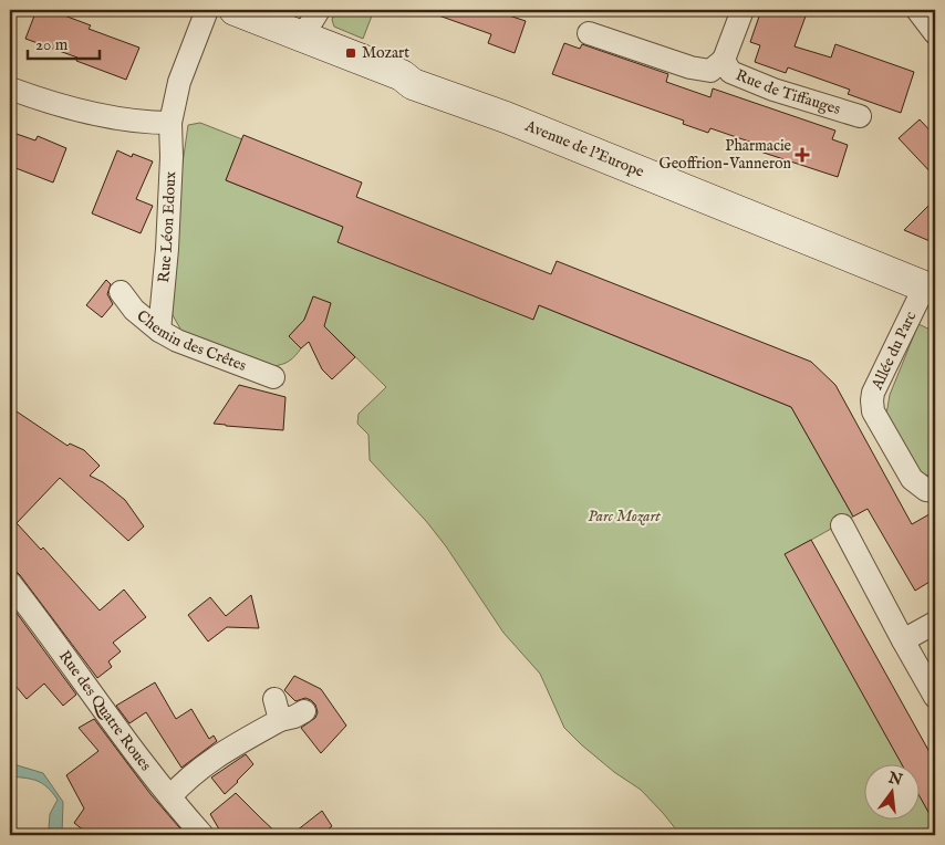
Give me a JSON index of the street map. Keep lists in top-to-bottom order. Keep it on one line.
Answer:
{"streets":{"main road":["Avenue de l'Europe"],"street":["Rue de Tiffauges","Rue Léon Edoux","Chemin des Crêtes","Allée du Parc","Rue des Quatre Roues"]},"crossings":[["Avenue de l'Europe","Allée du Parc"],["Rue Léon Edoux","Chemin des Crêtes"]],"parks":["Parc Mozart"],"places":{"transit":["Mozart"],"health":["Pharmacie Geoffrion-Vanneron"]},"scale_bar":"20 m","north":"top"}
